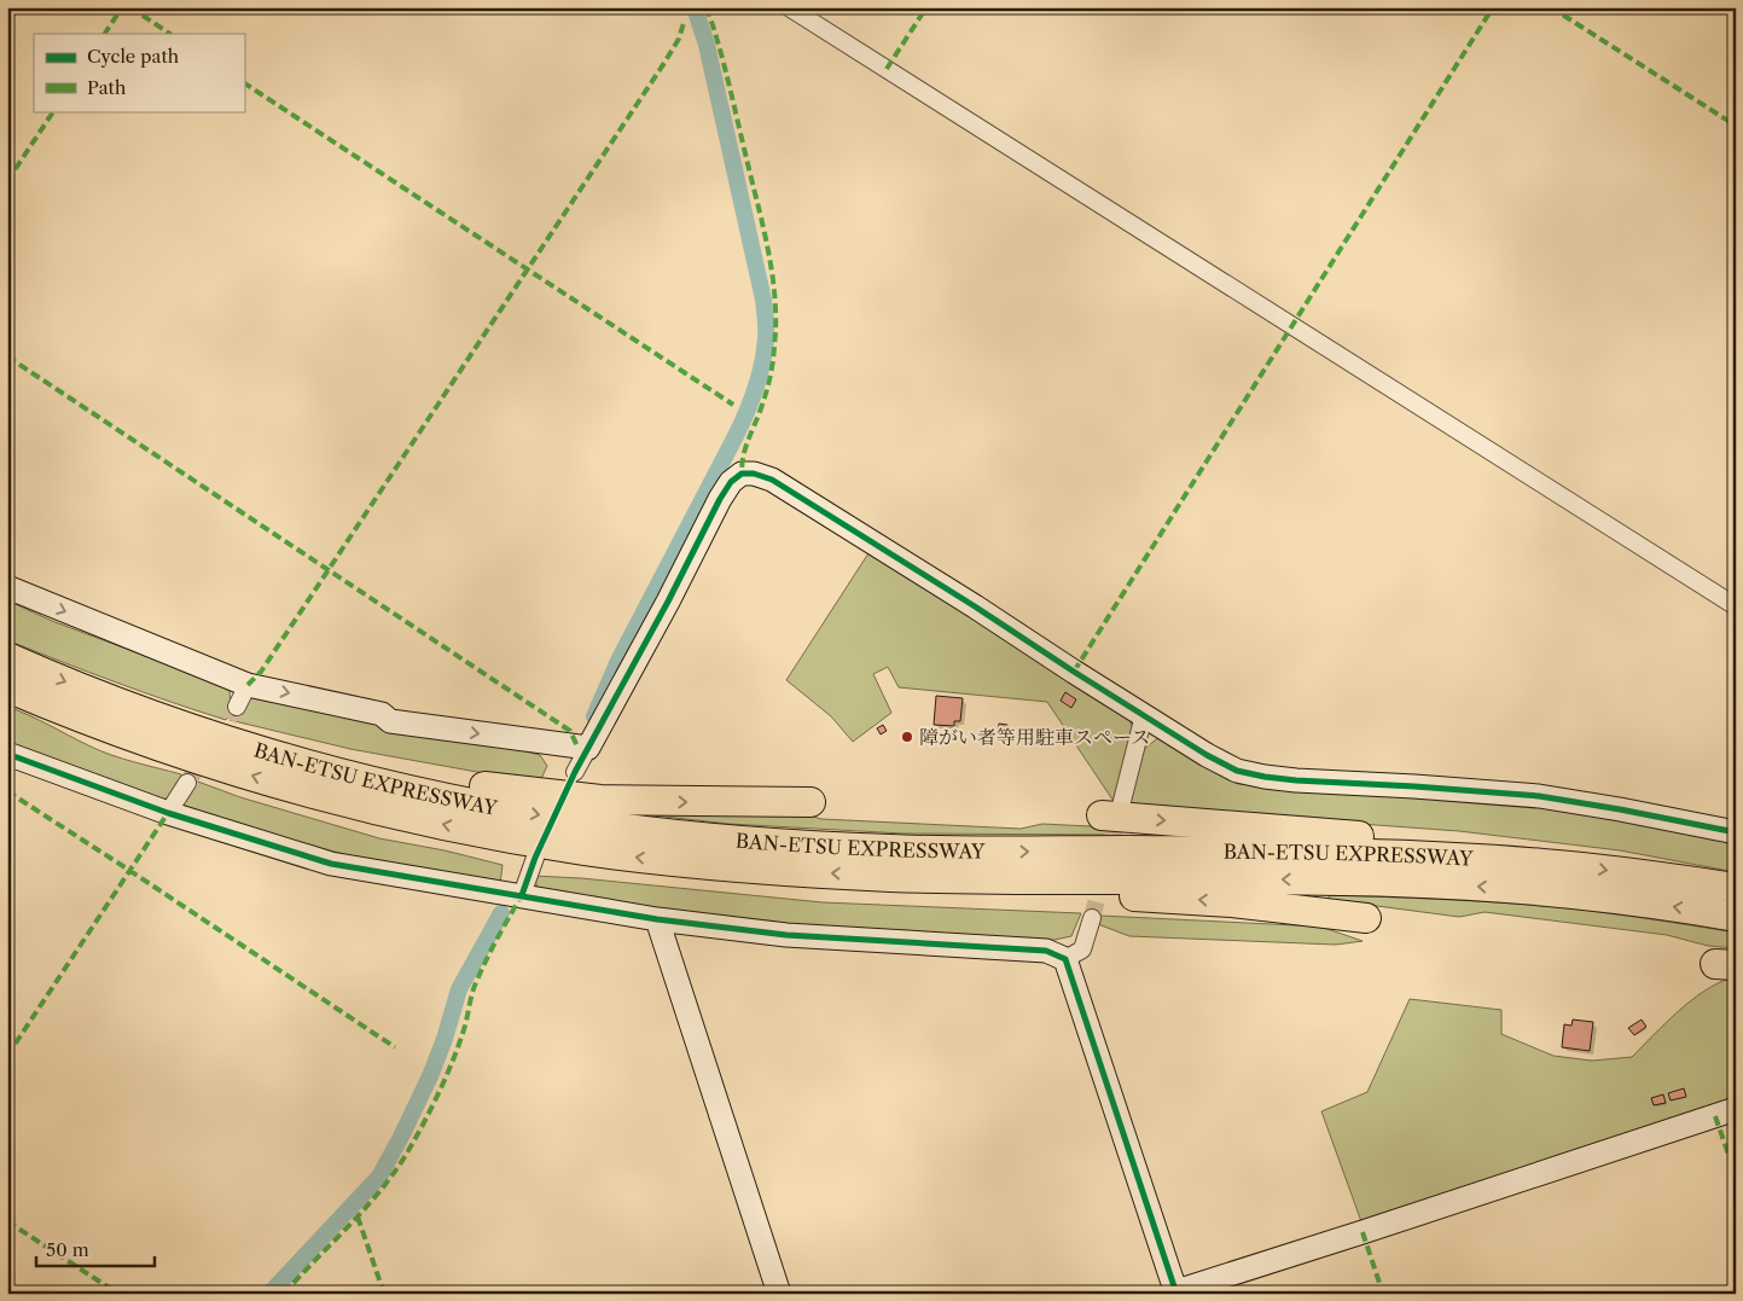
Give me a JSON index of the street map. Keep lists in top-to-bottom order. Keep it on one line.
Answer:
{"streets":{"highway":["BAN-ETSU EXPRESSWAY"]},"places":["障がい者等用駐車スペース"],"legend":["Cycle path","Path"],"scale_bar":"50 m"}
